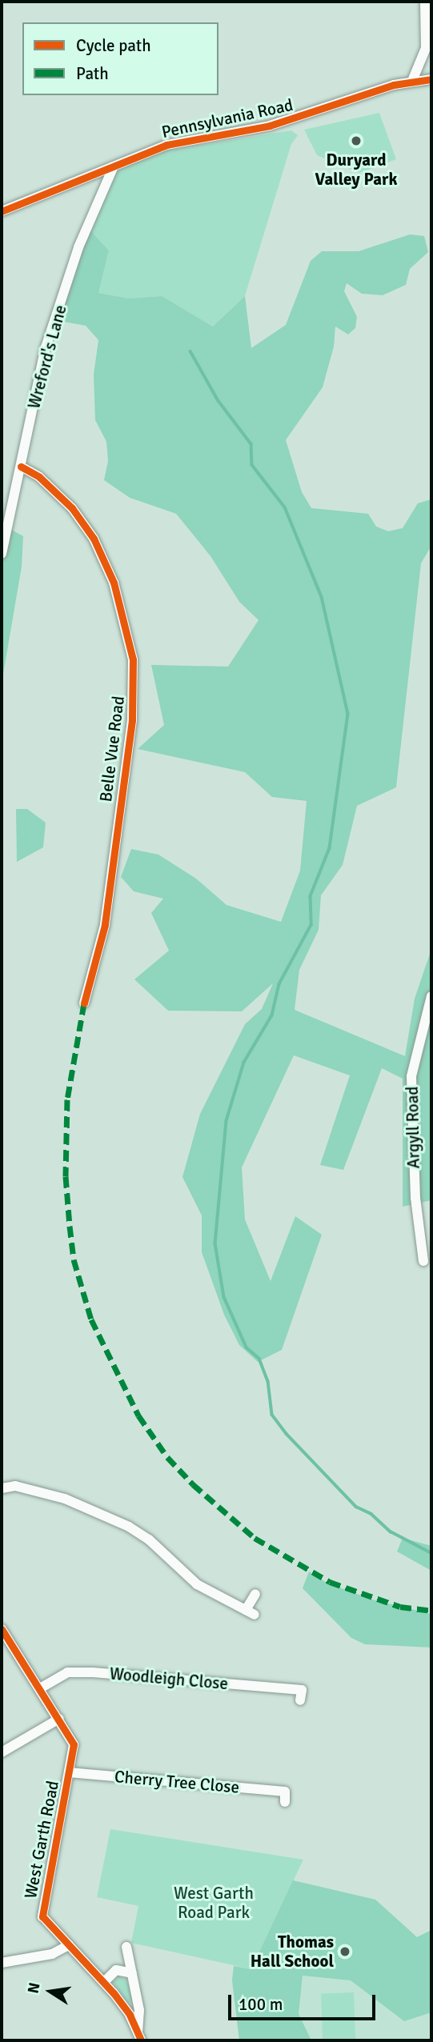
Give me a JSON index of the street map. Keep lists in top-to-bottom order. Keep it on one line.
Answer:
{"streets":{"street":["Pennsylvania Road","Wreford's Lane","Belle Vue Road","Argyll Road","Woodleigh Close","Cherry Tree Close","West Garth Road"]},"crossings":[["Pennsylvania Road","Wreford's Lane"],["Wreford's Lane","Belle Vue Road"],["Woodleigh Close","West Garth Road"],["Cherry Tree Close","West Garth Road"]],"parks":["West Garth Road Park"],"places":["Duryard Valley Park","Thomas Hall School"],"legend":["Cycle path","Path"],"scale_bar":"100 m","north":"left"}
